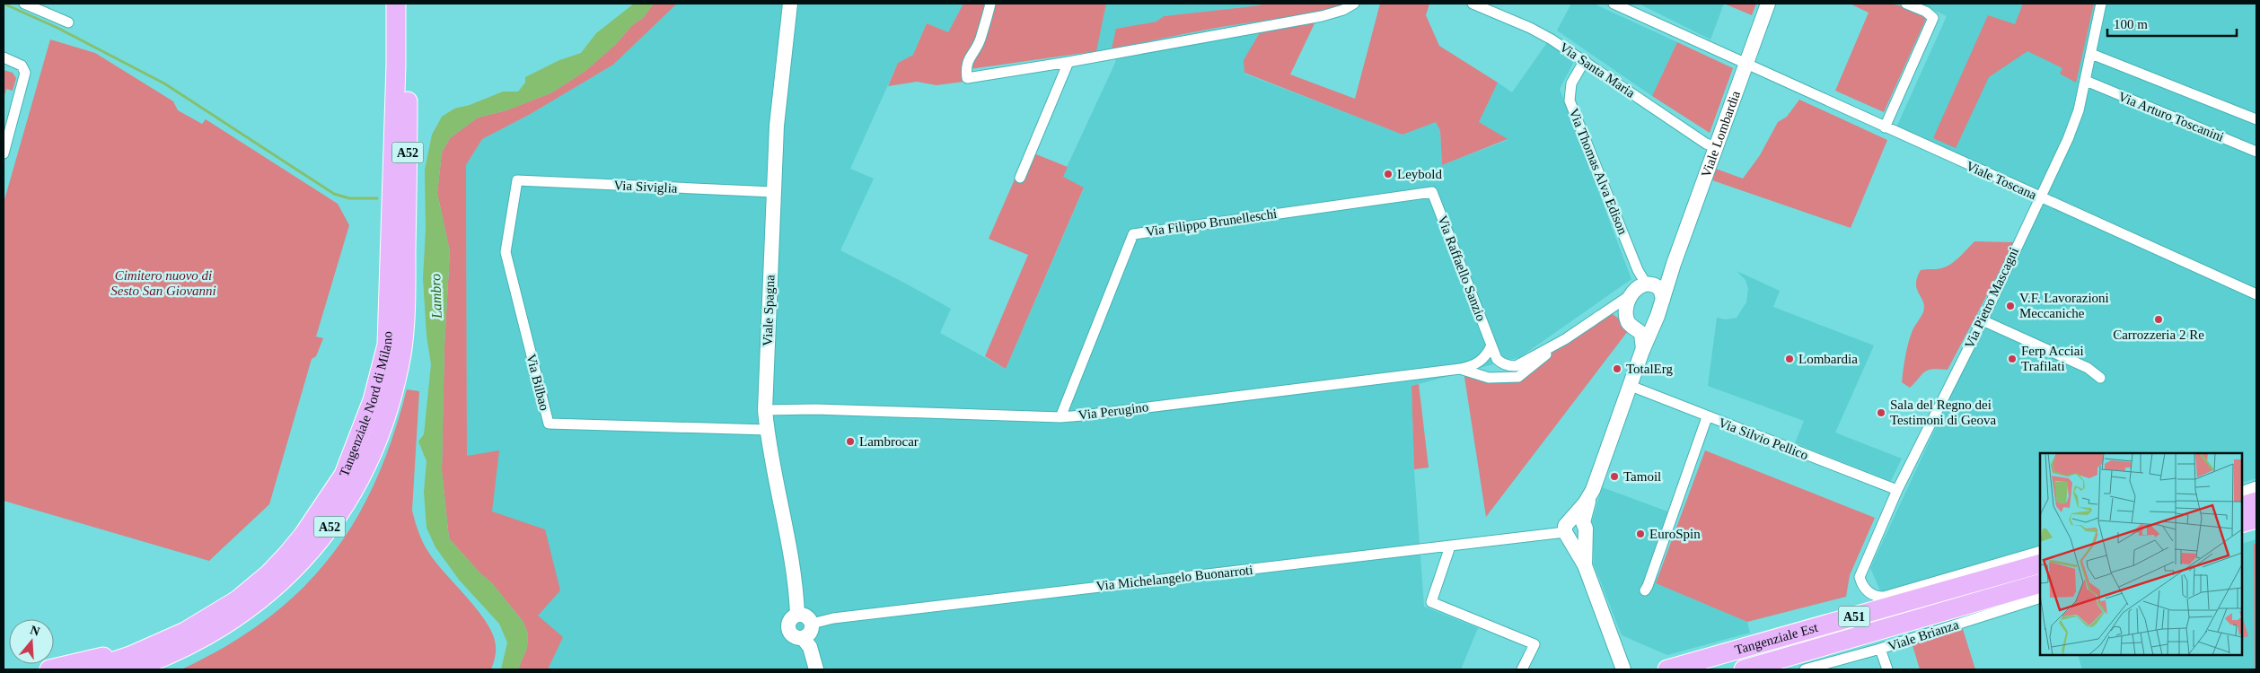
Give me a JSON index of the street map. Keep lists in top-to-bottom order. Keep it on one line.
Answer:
{"streets":{"highway":["A52","Tangenziale Nord di Milano","A51","Tangenziale Est"],"street":["Via Santa Maria","Via Arturo Toscanini","Viale Lombardia","Via Thomas Alva Edison","Viale Toscana","Via Siviglia","Via Filippo Brunelleschi","Via Raffaello Sanzio","Via Pietro Mascagni","Viale Spagna","Via Bilbao","Via Perugino","Via Silvio Pellico","Via Michelangelo Buonarroti","Viale Brianza"]},"crossings":[["Via Santa Maria","Viale Lombardia"],["Via Santa Maria","Via Thomas Alva Edison"],["Via Arturo Toscanini","Via Pietro Mascagni"],["Viale Lombardia","Via Thomas Alva Edison"],["Viale Lombardia","Viale Toscana"],["Viale Lombardia","Via Perugino"],["Viale Lombardia","Via Silvio Pellico"],["Viale Lombardia","Via Michelangelo Buonarroti"],["Via Thomas Alva Edison","Via Perugino"],["Viale Toscana","Via Pietro Mascagni"],["Via Siviglia","Viale Spagna"],["Via Siviglia","Via Bilbao"],["Via Filippo Brunelleschi","Via Raffaello Sanzio"],["Via Filippo Brunelleschi","Via Perugino"],["Via Raffaello Sanzio","Via Perugino"],["Via Pietro Mascagni","Via Silvio Pellico"],["Viale Spagna","Via Bilbao"],["Viale Spagna","Via Perugino"],["Viale Spagna","Via Michelangelo Buonarroti"]],"water":["Lambro"],"parks":["Cimitero nuovo di Sesto San Giovanni"],"places":["Leybold","V.F. Lavorazioni Meccaniche","Carrozzeria 2 Re","Lombardia","Ferp Acciai Trafilati","TotalErg","Sala del Regno dei Testimoni di Geova","Lambrocar","Tamoil","EuroSpin"],"scale_bar":"100 m","north":"top"}
